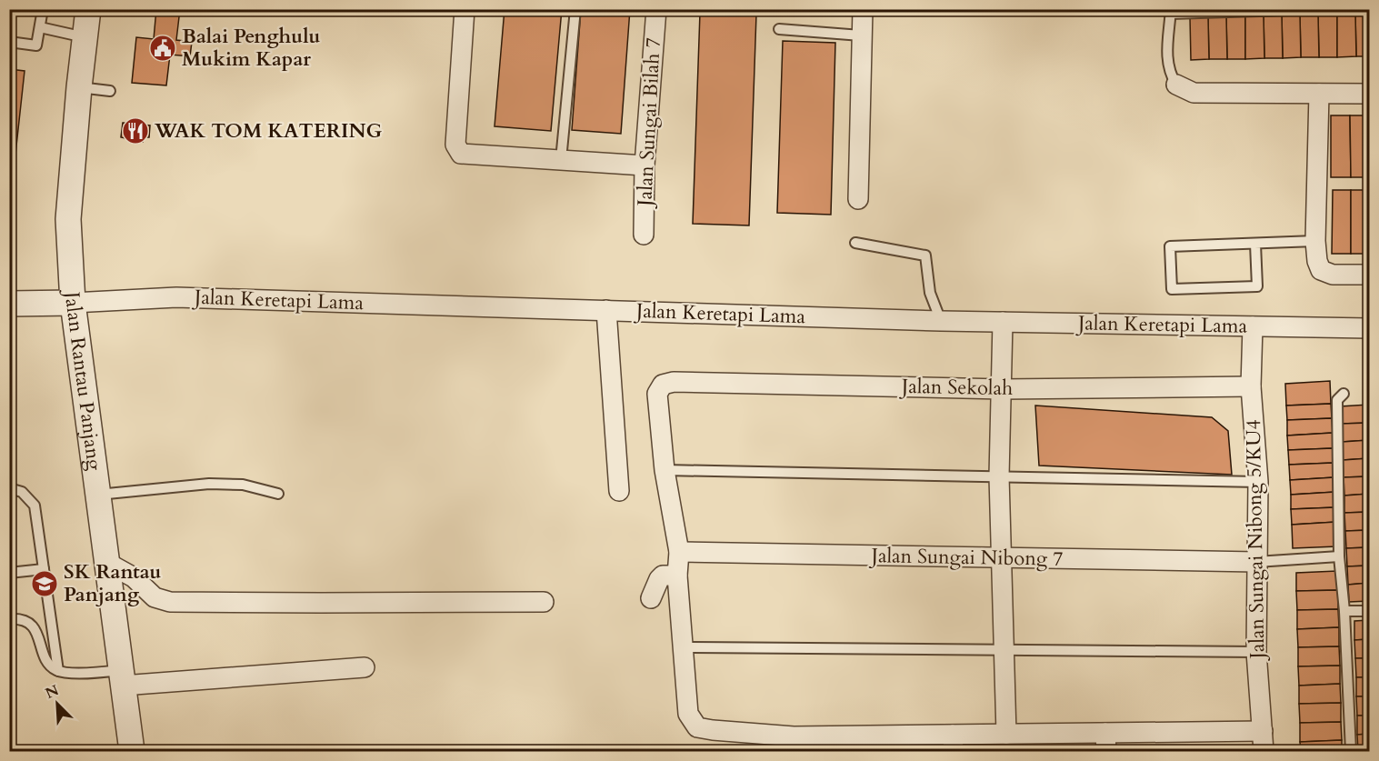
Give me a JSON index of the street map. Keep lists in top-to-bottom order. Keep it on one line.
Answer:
{"streets":{"street":["Jalan Sungai Bilah 7","Jalan Keretapi Lama","Jalan Rantau Panjang","Jalan Sekolah","Jalan Sungai Nibong 5/KU4","Jalan Sungai Nibong 7"]},"crossings":[["Jalan Keretapi Lama","Jalan Rantau Panjang"],["Jalan Keretapi Lama","Jalan Sungai Nibong 5/KU4"],["Jalan Sekolah","Jalan Sungai Nibong 5/KU4"],["Jalan Sungai Nibong 5/KU4","Jalan Sungai Nibong 7"]],"places":{"public building":["Balai Penghulu Mukim Kapar"],"restaurant":["WAK TOM KATERING"],"school or university":["SK Rantau Panjang"]},"north":"top left"}
